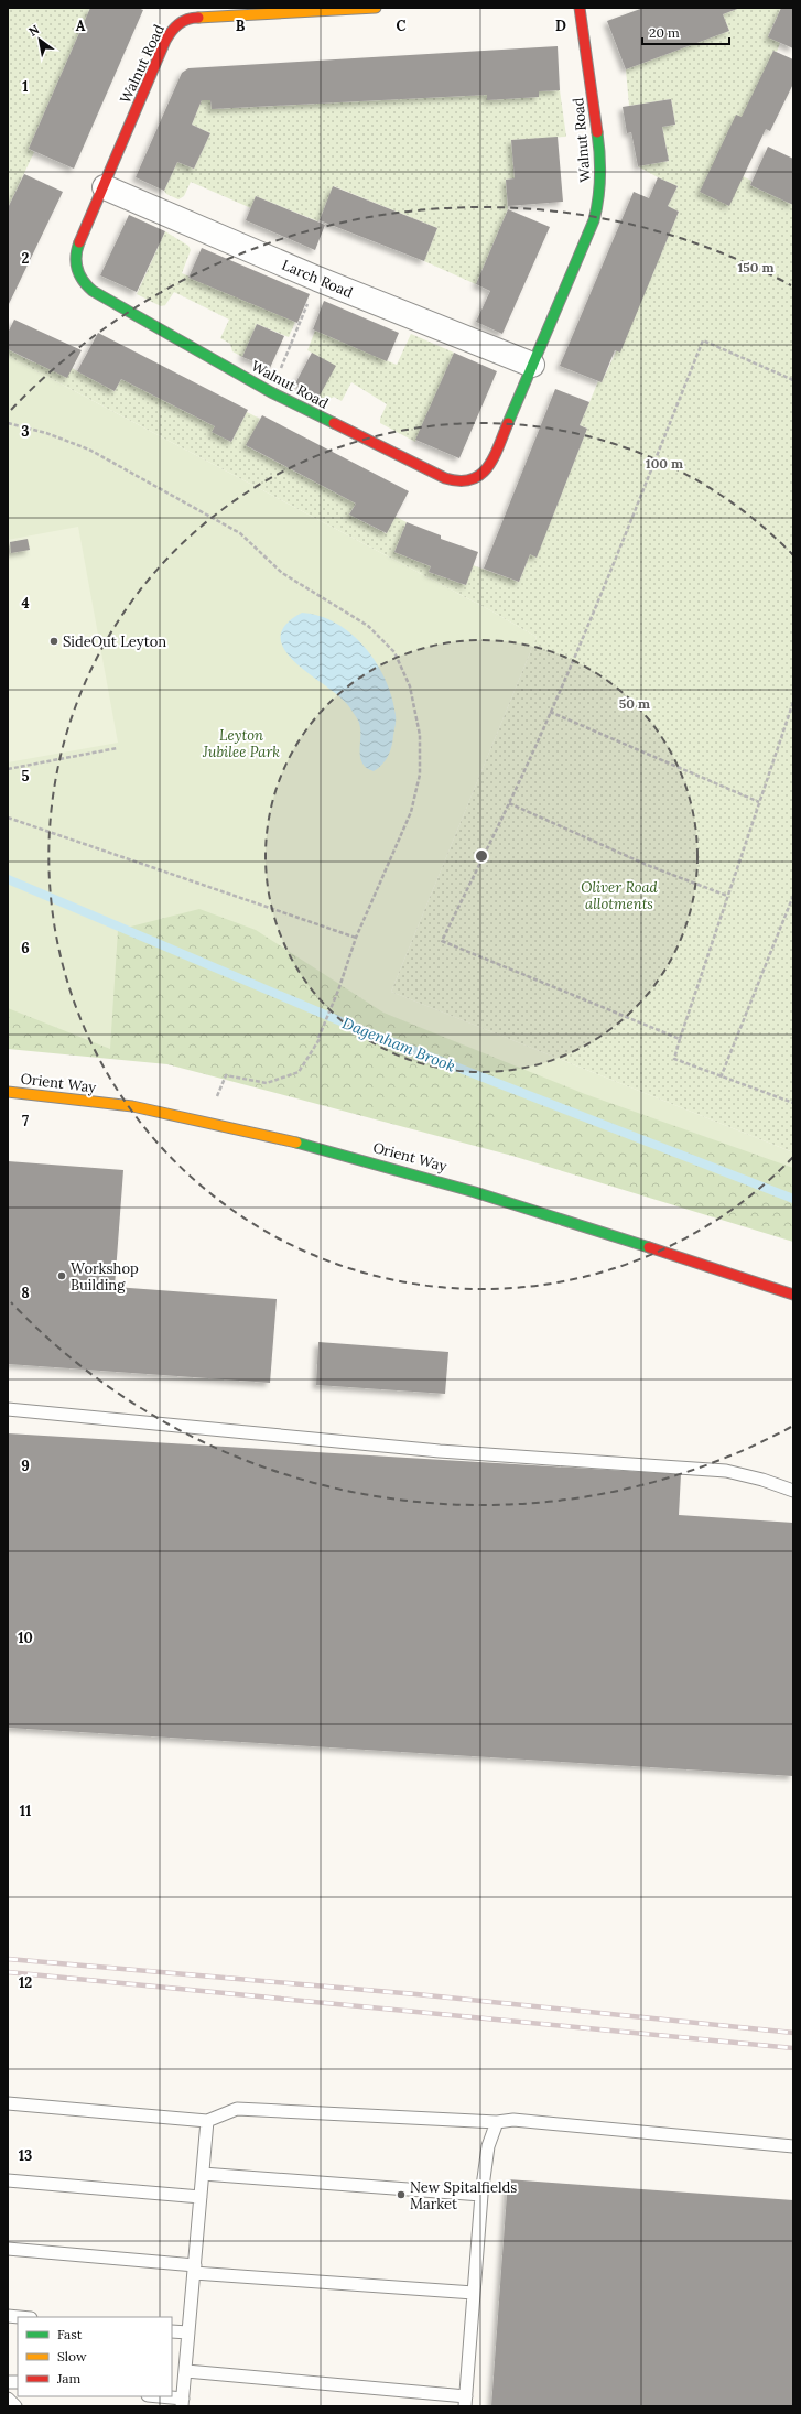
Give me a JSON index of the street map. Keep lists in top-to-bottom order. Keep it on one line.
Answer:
{"streets":{"street":["Walnut Road","Larch Road","Orient Way"]},"crossings":[["Walnut Road","Larch Road"]],"water":["Dagenham Brook"],"parks":["Leyton Jubilee Park","Oliver Road allotments"],"places":["SideOut Leyton","Workshop Building","New Spitalfields Market"],"legend":["Fast","Slow","Jam"],"scale_bar":"20 m","north":"top left","grid":{"columns":["A","B","C","D"],"rows":["1","2","3","4","5","6","7","8","9","10","11","12","13"]},"rings":["150 m","100 m","50 m"]}
